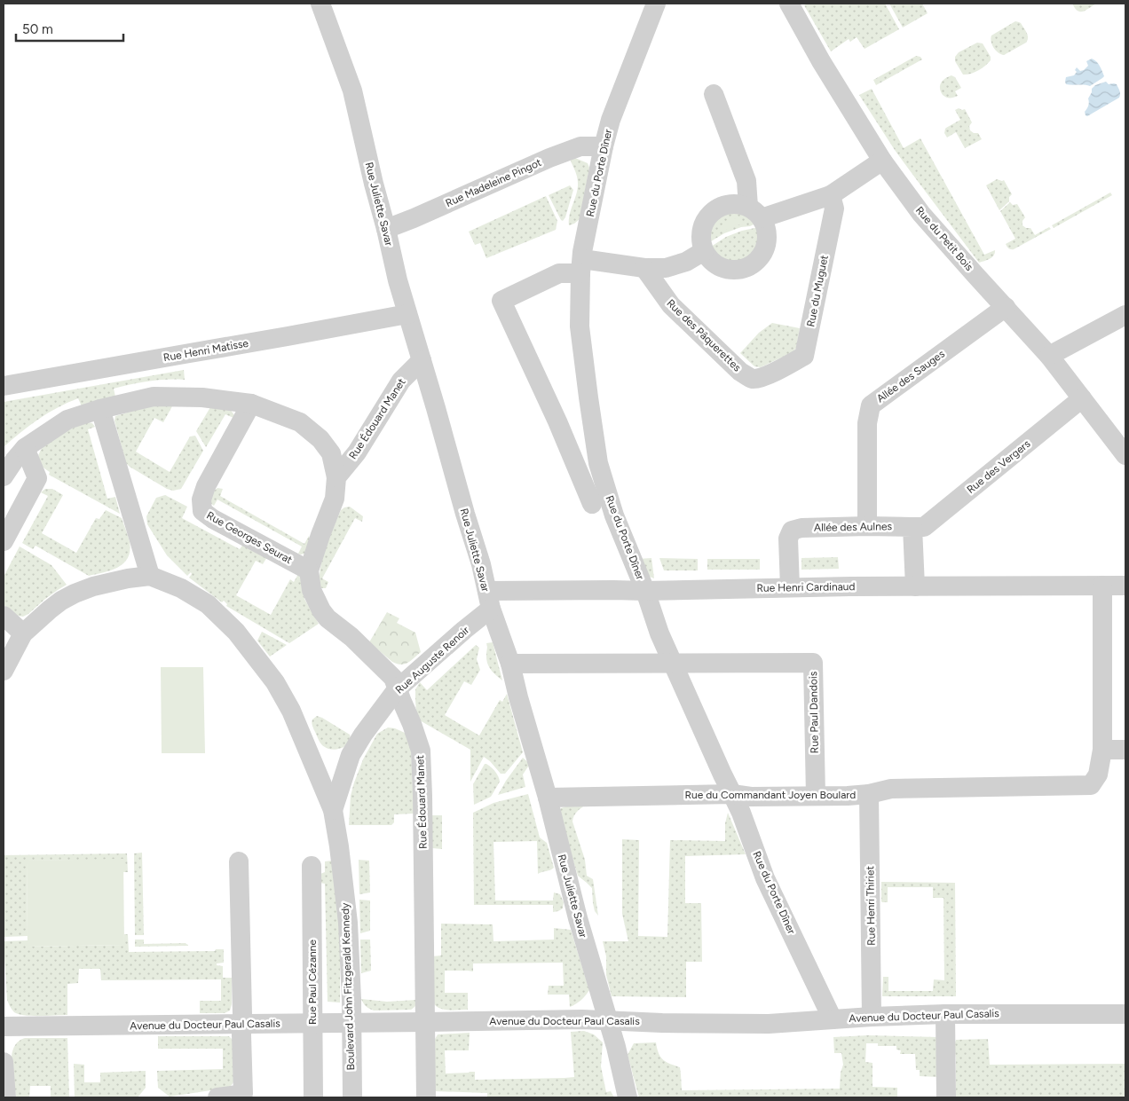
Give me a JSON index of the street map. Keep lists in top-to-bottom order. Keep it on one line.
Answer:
{"streets":{"street":["Rue du Porte Dîner","Rue Madeleine Pingot","Rue Juliette Savar","Rue du Petit Bois","Rue du Muguet","Rue des Pâquerettes","Rue Henri Matisse","Allée des Sauges","Rue Édouard Manet","Rue des Vergers","Allée des Aulnes","Rue Georges Seurat","Rue Henri Cardinaud","Rue Auguste Renoir","Rue Paul Dandois","Rue du Commandant Joyen Boulard","Rue Henri Thiriet","Rue Paul Cézanne","Boulevard John Fitzgerald Kennedy","Avenue du Docteur Paul Casalis"]},"crossings":[["Rue du Porte Dîner","Rue Madeleine Pingot"],["Rue du Porte Dîner","Rue Henri Cardinaud"],["Rue du Porte Dîner","Rue Paul Dandois"],["Rue du Porte Dîner","Rue du Commandant Joyen Boulard"],["Rue du Porte Dîner","Avenue du Docteur Paul Casalis"],["Rue Madeleine Pingot","Rue Juliette Savar"],["Rue Juliette Savar","Rue Henri Matisse"],["Rue Juliette Savar","Rue Édouard Manet"],["Rue Juliette Savar","Rue Henri Cardinaud"],["Rue Juliette Savar","Rue Auguste Renoir"],["Rue Juliette Savar","Rue du Commandant Joyen Boulard"],["Rue Juliette Savar","Avenue du Docteur Paul Casalis"],["Rue du Petit Bois","Allée des Sauges"],["Rue du Petit Bois","Rue des Vergers"],["Rue du Muguet","Rue des Pâquerettes"],["Allée des Sauges","Allée des Aulnes"],["Rue Édouard Manet","Rue Georges Seurat"],["Rue Édouard Manet","Rue Auguste Renoir"],["Rue Édouard Manet","Avenue du Docteur Paul Casalis"],["Rue des Vergers","Allée des Aulnes"],["Allée des Aulnes","Rue Henri Cardinaud"],["Rue Henri Cardinaud","Rue Auguste Renoir"],["Rue Auguste Renoir","Boulevard John Fitzgerald Kennedy"],["Rue Paul Dandois","Rue du Commandant Joyen Boulard"],["Rue du Commandant Joyen Boulard","Rue Henri Thiriet"],["Rue Henri Thiriet","Avenue du Docteur Paul Casalis"],["Rue Paul Cézanne","Avenue du Docteur Paul Casalis"],["Boulevard John Fitzgerald Kennedy","Avenue du Docteur Paul Casalis"]],"scale_bar":"50 m"}
